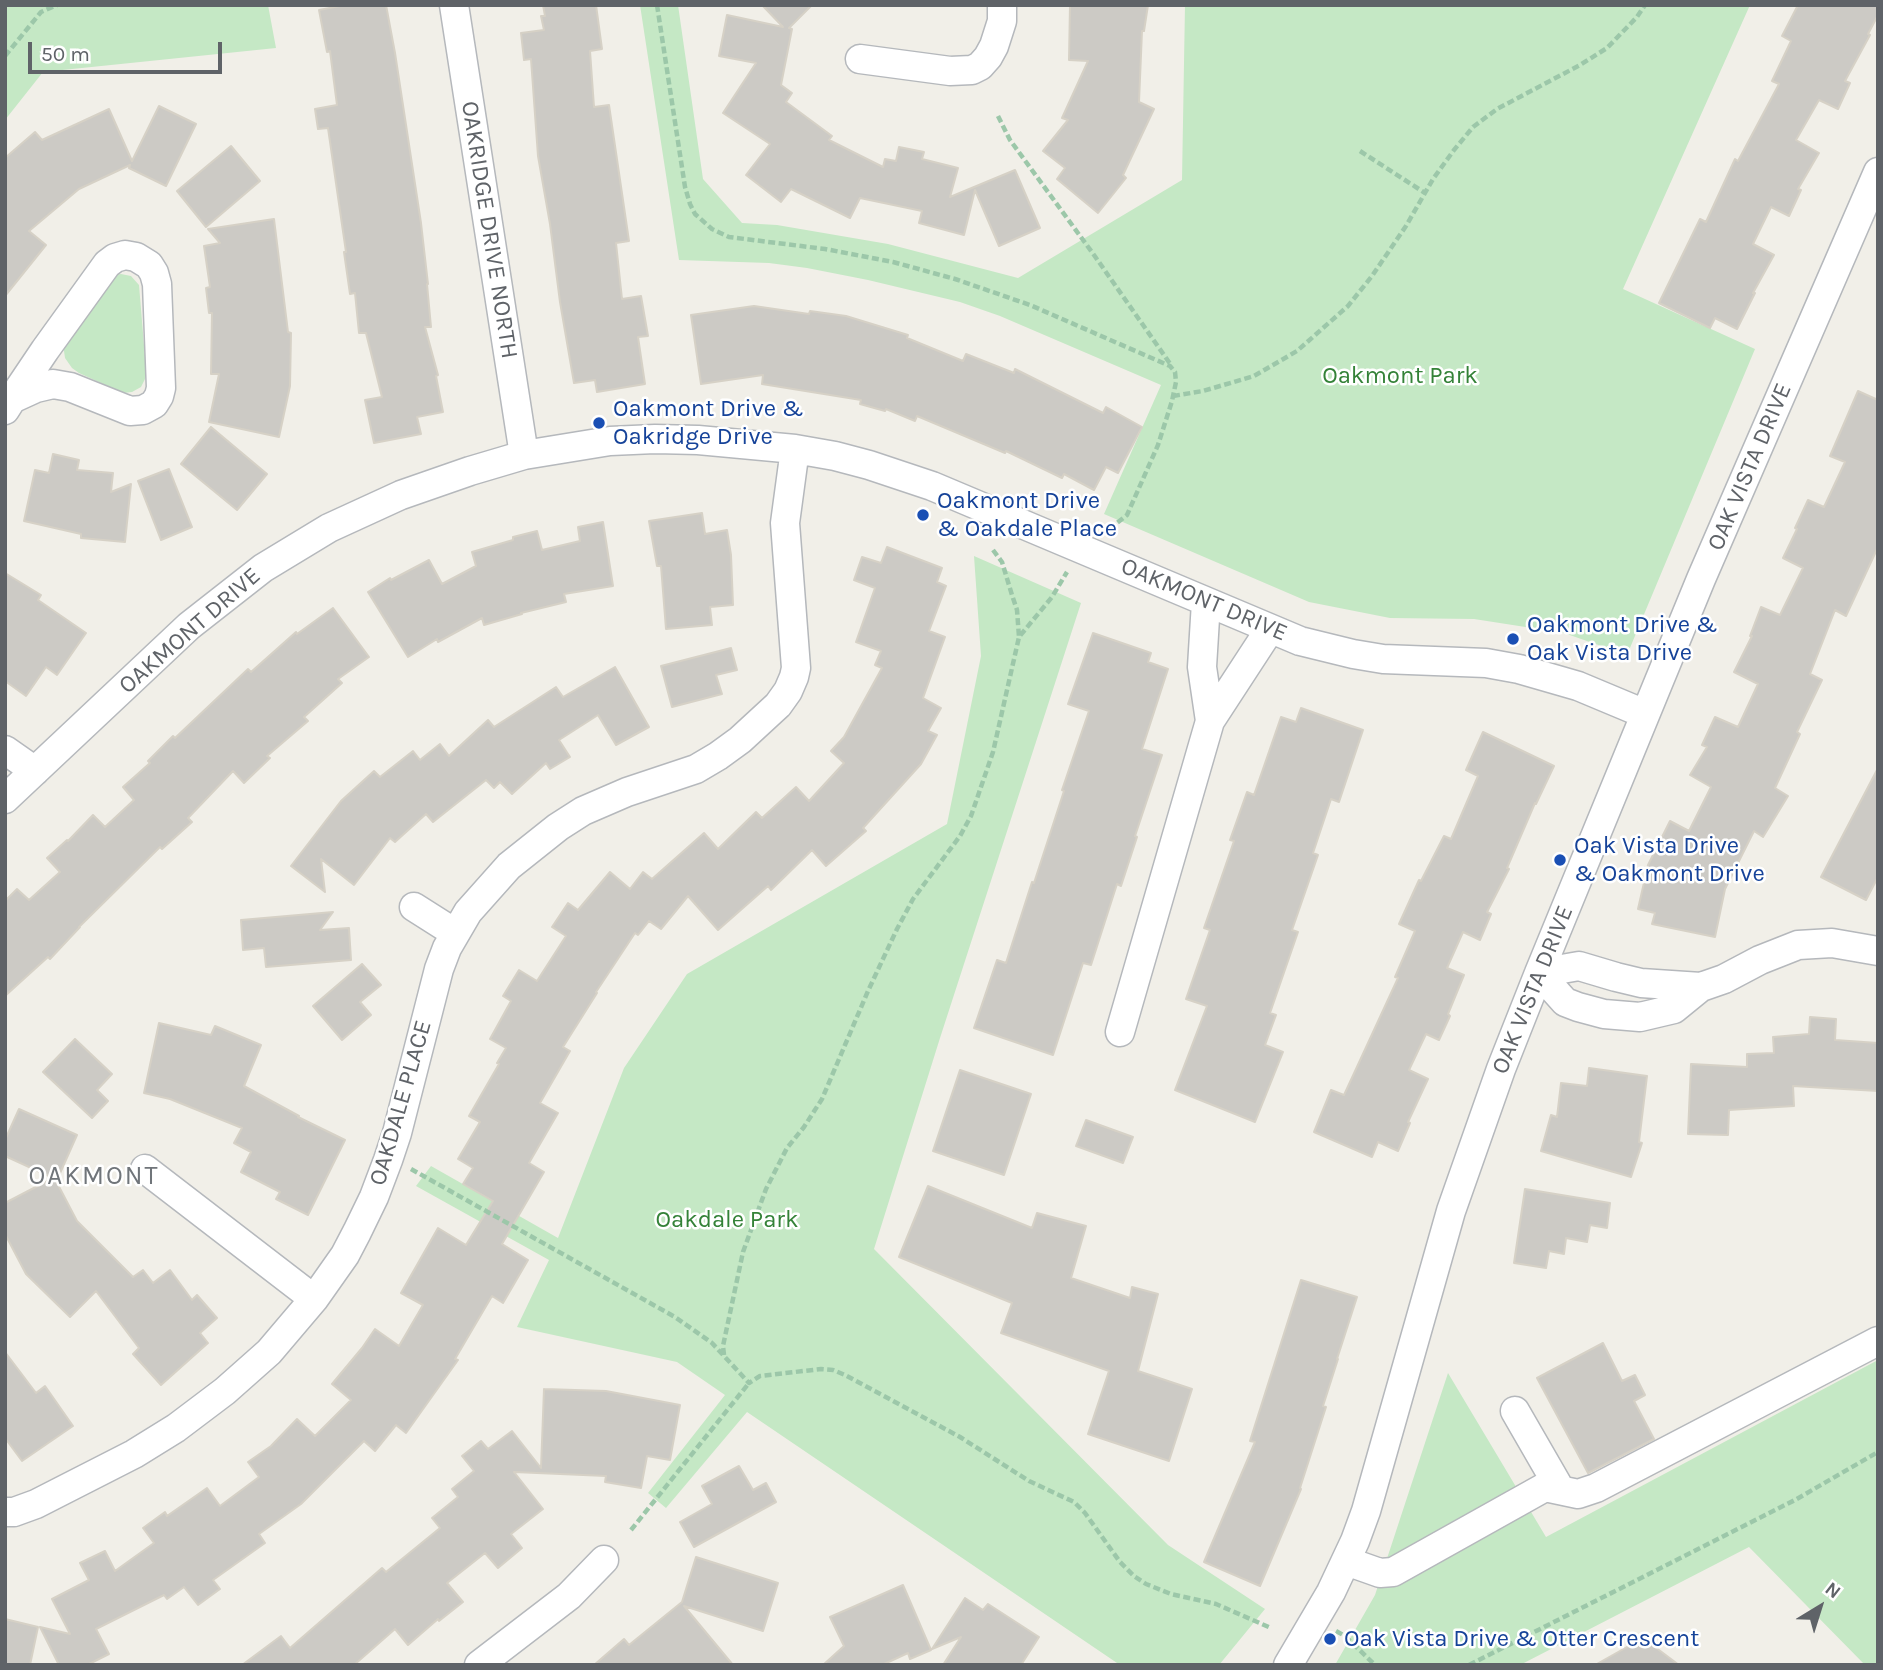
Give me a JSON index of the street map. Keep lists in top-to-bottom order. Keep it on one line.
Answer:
{"streets":{"street":["OAKRIDGE DRIVE NORTH","OAK VISTA DRIVE","OAKMONT DRIVE","OAKDALE PLACE"]},"crossings":[["OAKRIDGE DRIVE NORTH","OAKMONT DRIVE"],["OAK VISTA DRIVE","OAKMONT DRIVE"],["OAKMONT DRIVE","OAKDALE PLACE"]],"districts":["OAKMONT"],"parks":["Oakmont Park","Oakdale Park"],"places":["Oakmont Drive & Oakridge Drive","Oakmont Drive & Oakdale Place","Oakmont Drive & Oak Vista Drive","Oak Vista Drive & Oakmont Drive","Oak Vista Drive & Otter Crescent"],"scale_bar":"50 m","north":"top right"}
